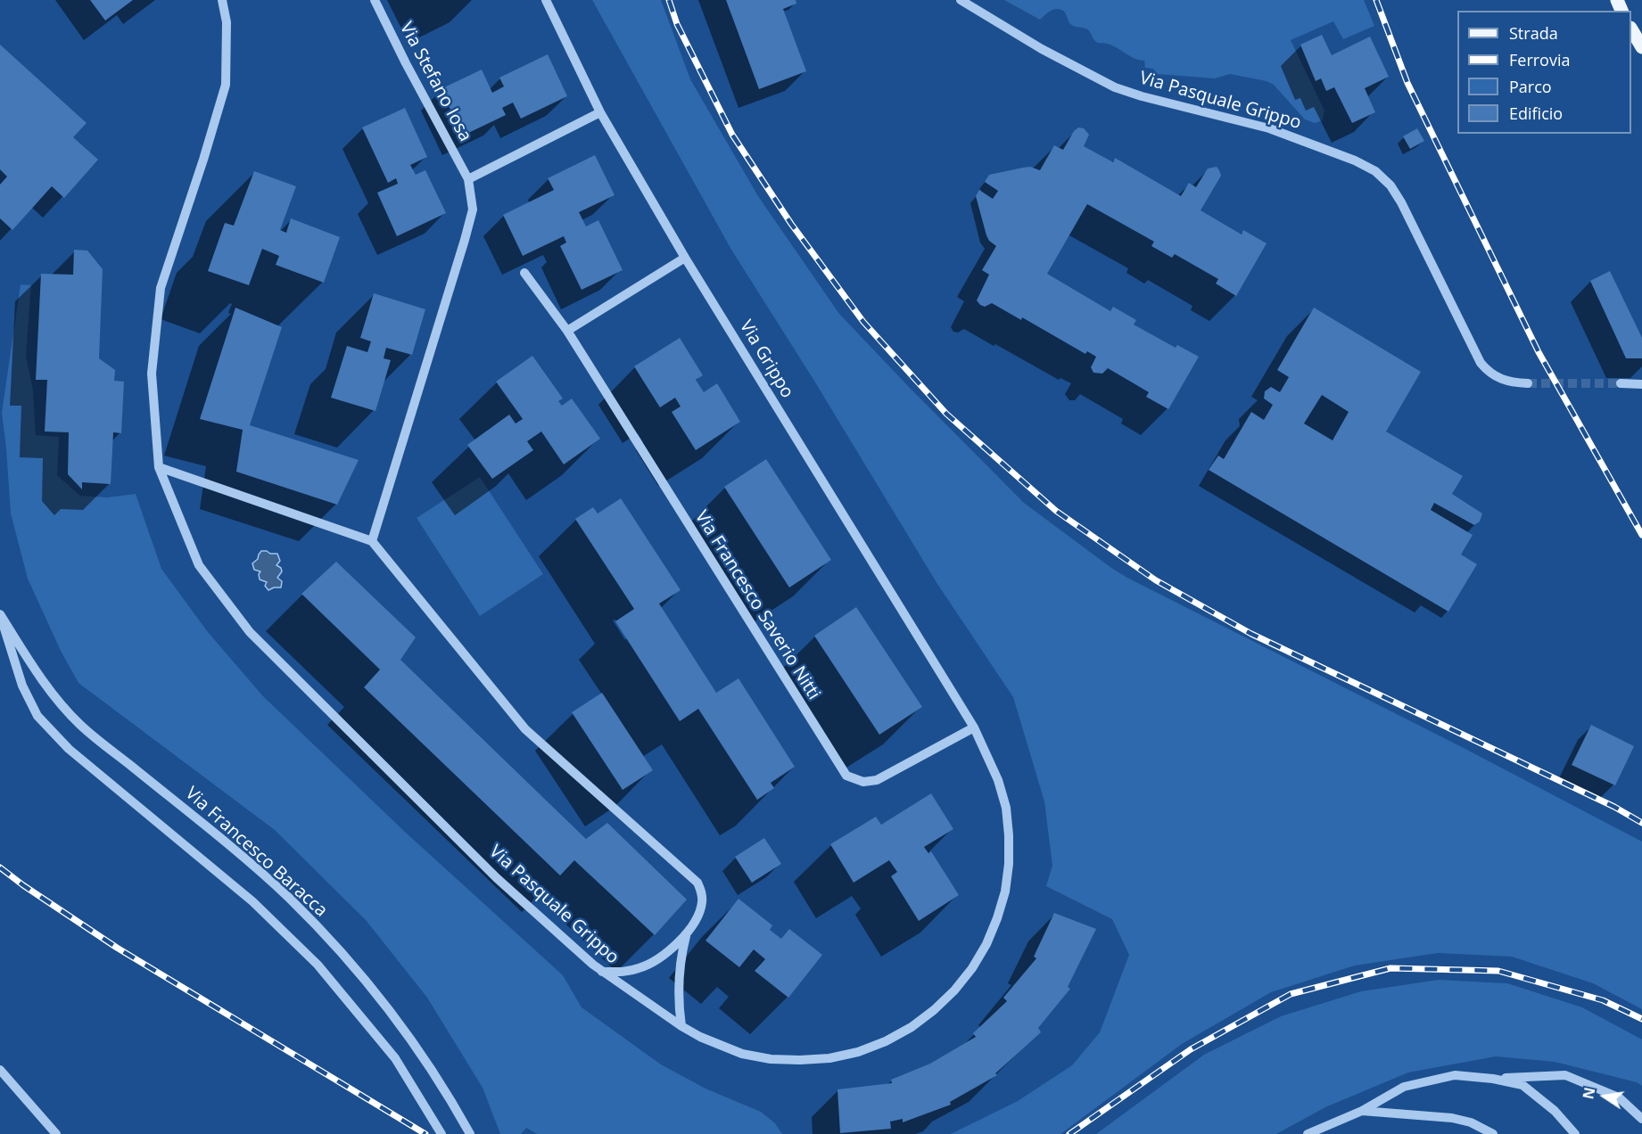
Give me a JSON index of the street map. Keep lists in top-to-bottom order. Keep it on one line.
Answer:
{"streets":{"street":["Via Stefano Iosa","Via Pasquale Grippo","Via Grippo","Via Francesco Saverio Nitti","Via Francesco Baracca"]},"crossings":[["Via Pasquale Grippo","Via Grippo"],["Via Pasquale Grippo","Via Francesco Saverio Nitti"],["Via Grippo","Via Francesco Saverio Nitti"]],"legend":["Strada","Ferrovia","Parco","Edificio"],"north":"left"}
